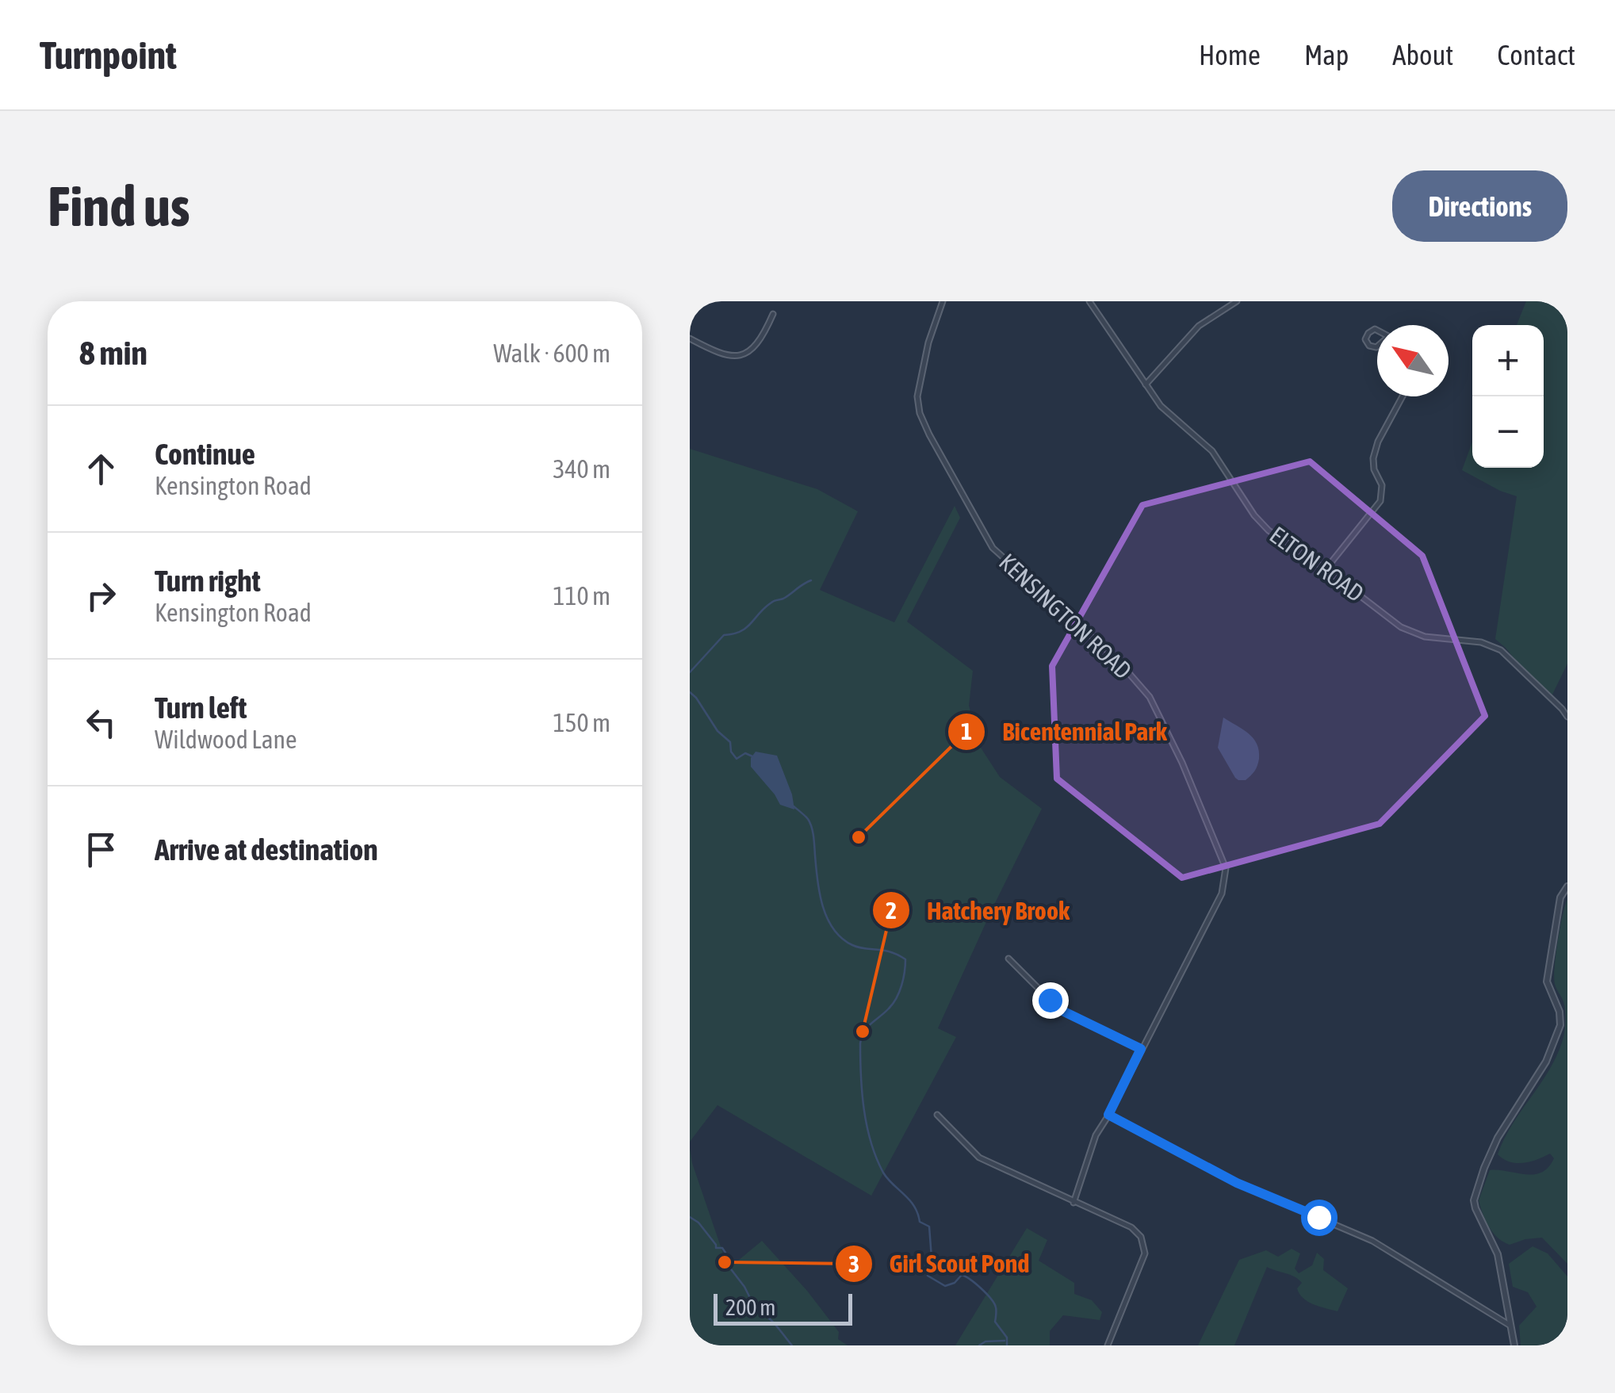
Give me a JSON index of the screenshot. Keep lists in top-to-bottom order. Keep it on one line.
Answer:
{"streets":{"street":["ELTON ROAD","KENSINGTON ROAD"]},"places":["Bicentennial Park","Hatchery Brook","Girl Scout Pond"],"scale_bar":"200 m","north":"top left","page":{"header":"Turnpoint","nav":["Home","Map","About","Contact"],"buttons":"Directions","title":"Find us","heading":["8 min","Walk · 600 m"],"map_buttons":["+","−"],"list":[["Continue","Kensington Road","340 m"],["Turn right","Kensington Road","110 m"],["Turn left","Wildwood Lane","150 m"],"Arrive at destination"],"scale":"200 m"}}
